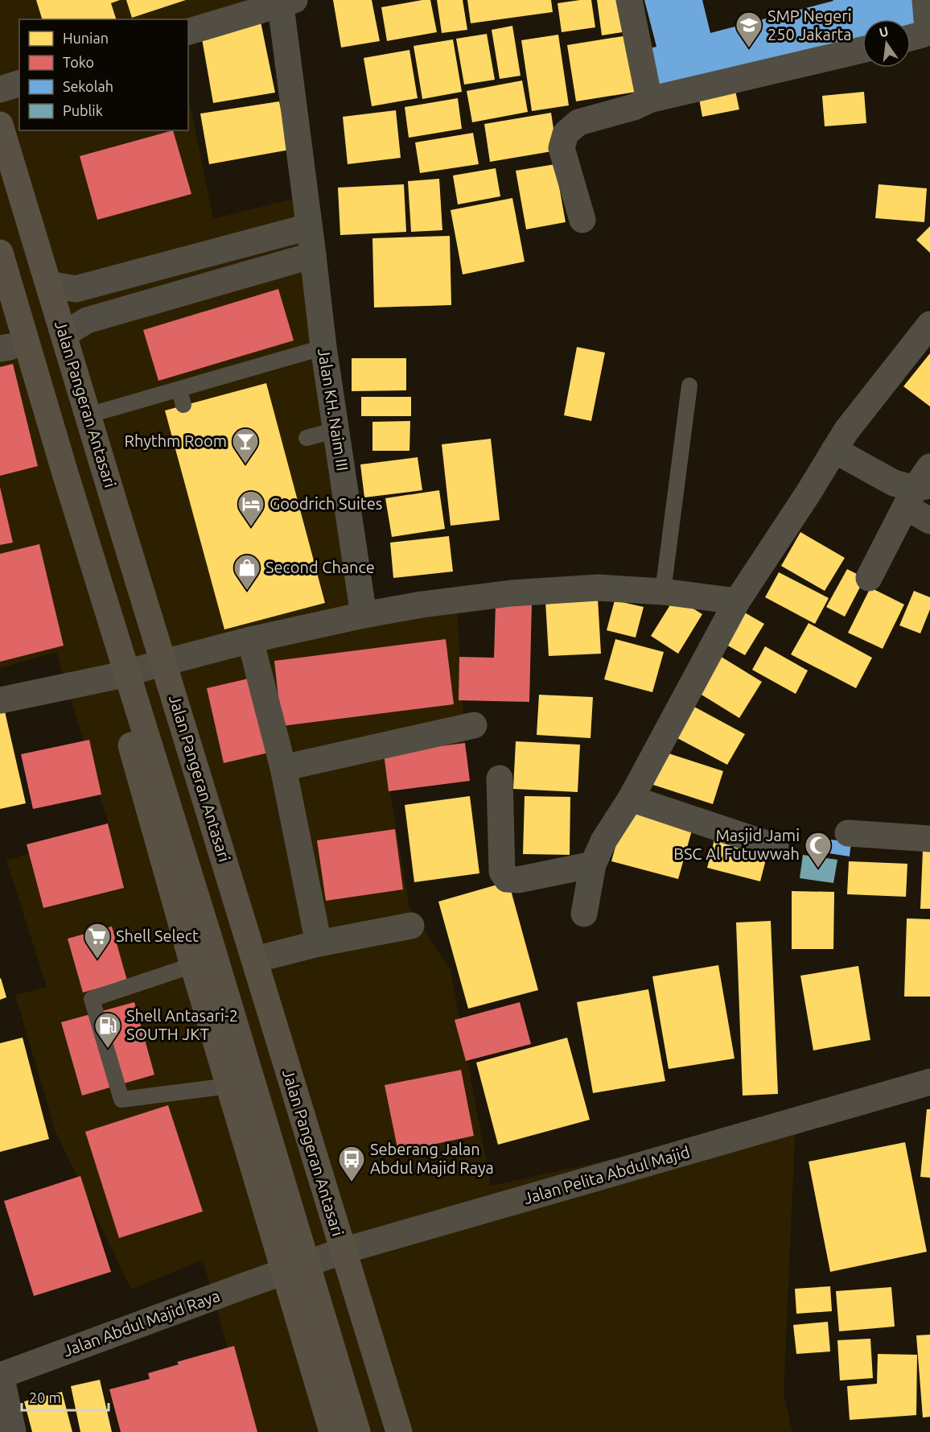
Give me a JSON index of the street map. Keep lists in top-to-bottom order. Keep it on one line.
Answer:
{"streets":{"main road":["Jalan Pangeran Antasari"],"street":["Jalan KH. Naim III","Jalan Pelita Abdul Majid","Jalan Abdul Majid Raya"]},"crossings":[["Jalan Pangeran Antasari","Jalan Pelita Abdul Majid"],["Jalan Pelita Abdul Majid","Jalan Abdul Majid Raya"]],"places":{"school or university":["SMP Negeri 250 Jakarta"],"bar":["Rhythm Room"],"hotel":["Goodrich Suites"],"shop":["Second Chance"],"mosque":["Masjid Jami BSC Al Futuwwah"],"supermarket":["Shell Select"],"fuel station":["Shell Antasari-2 SOUTH JKT"],"bus stop":["Seberang Jalan Abdul Majid Raya"]},"legend":["Hunian","Toko","Sekolah","Publik"],"scale_bar":"20 m","north":"top"}
